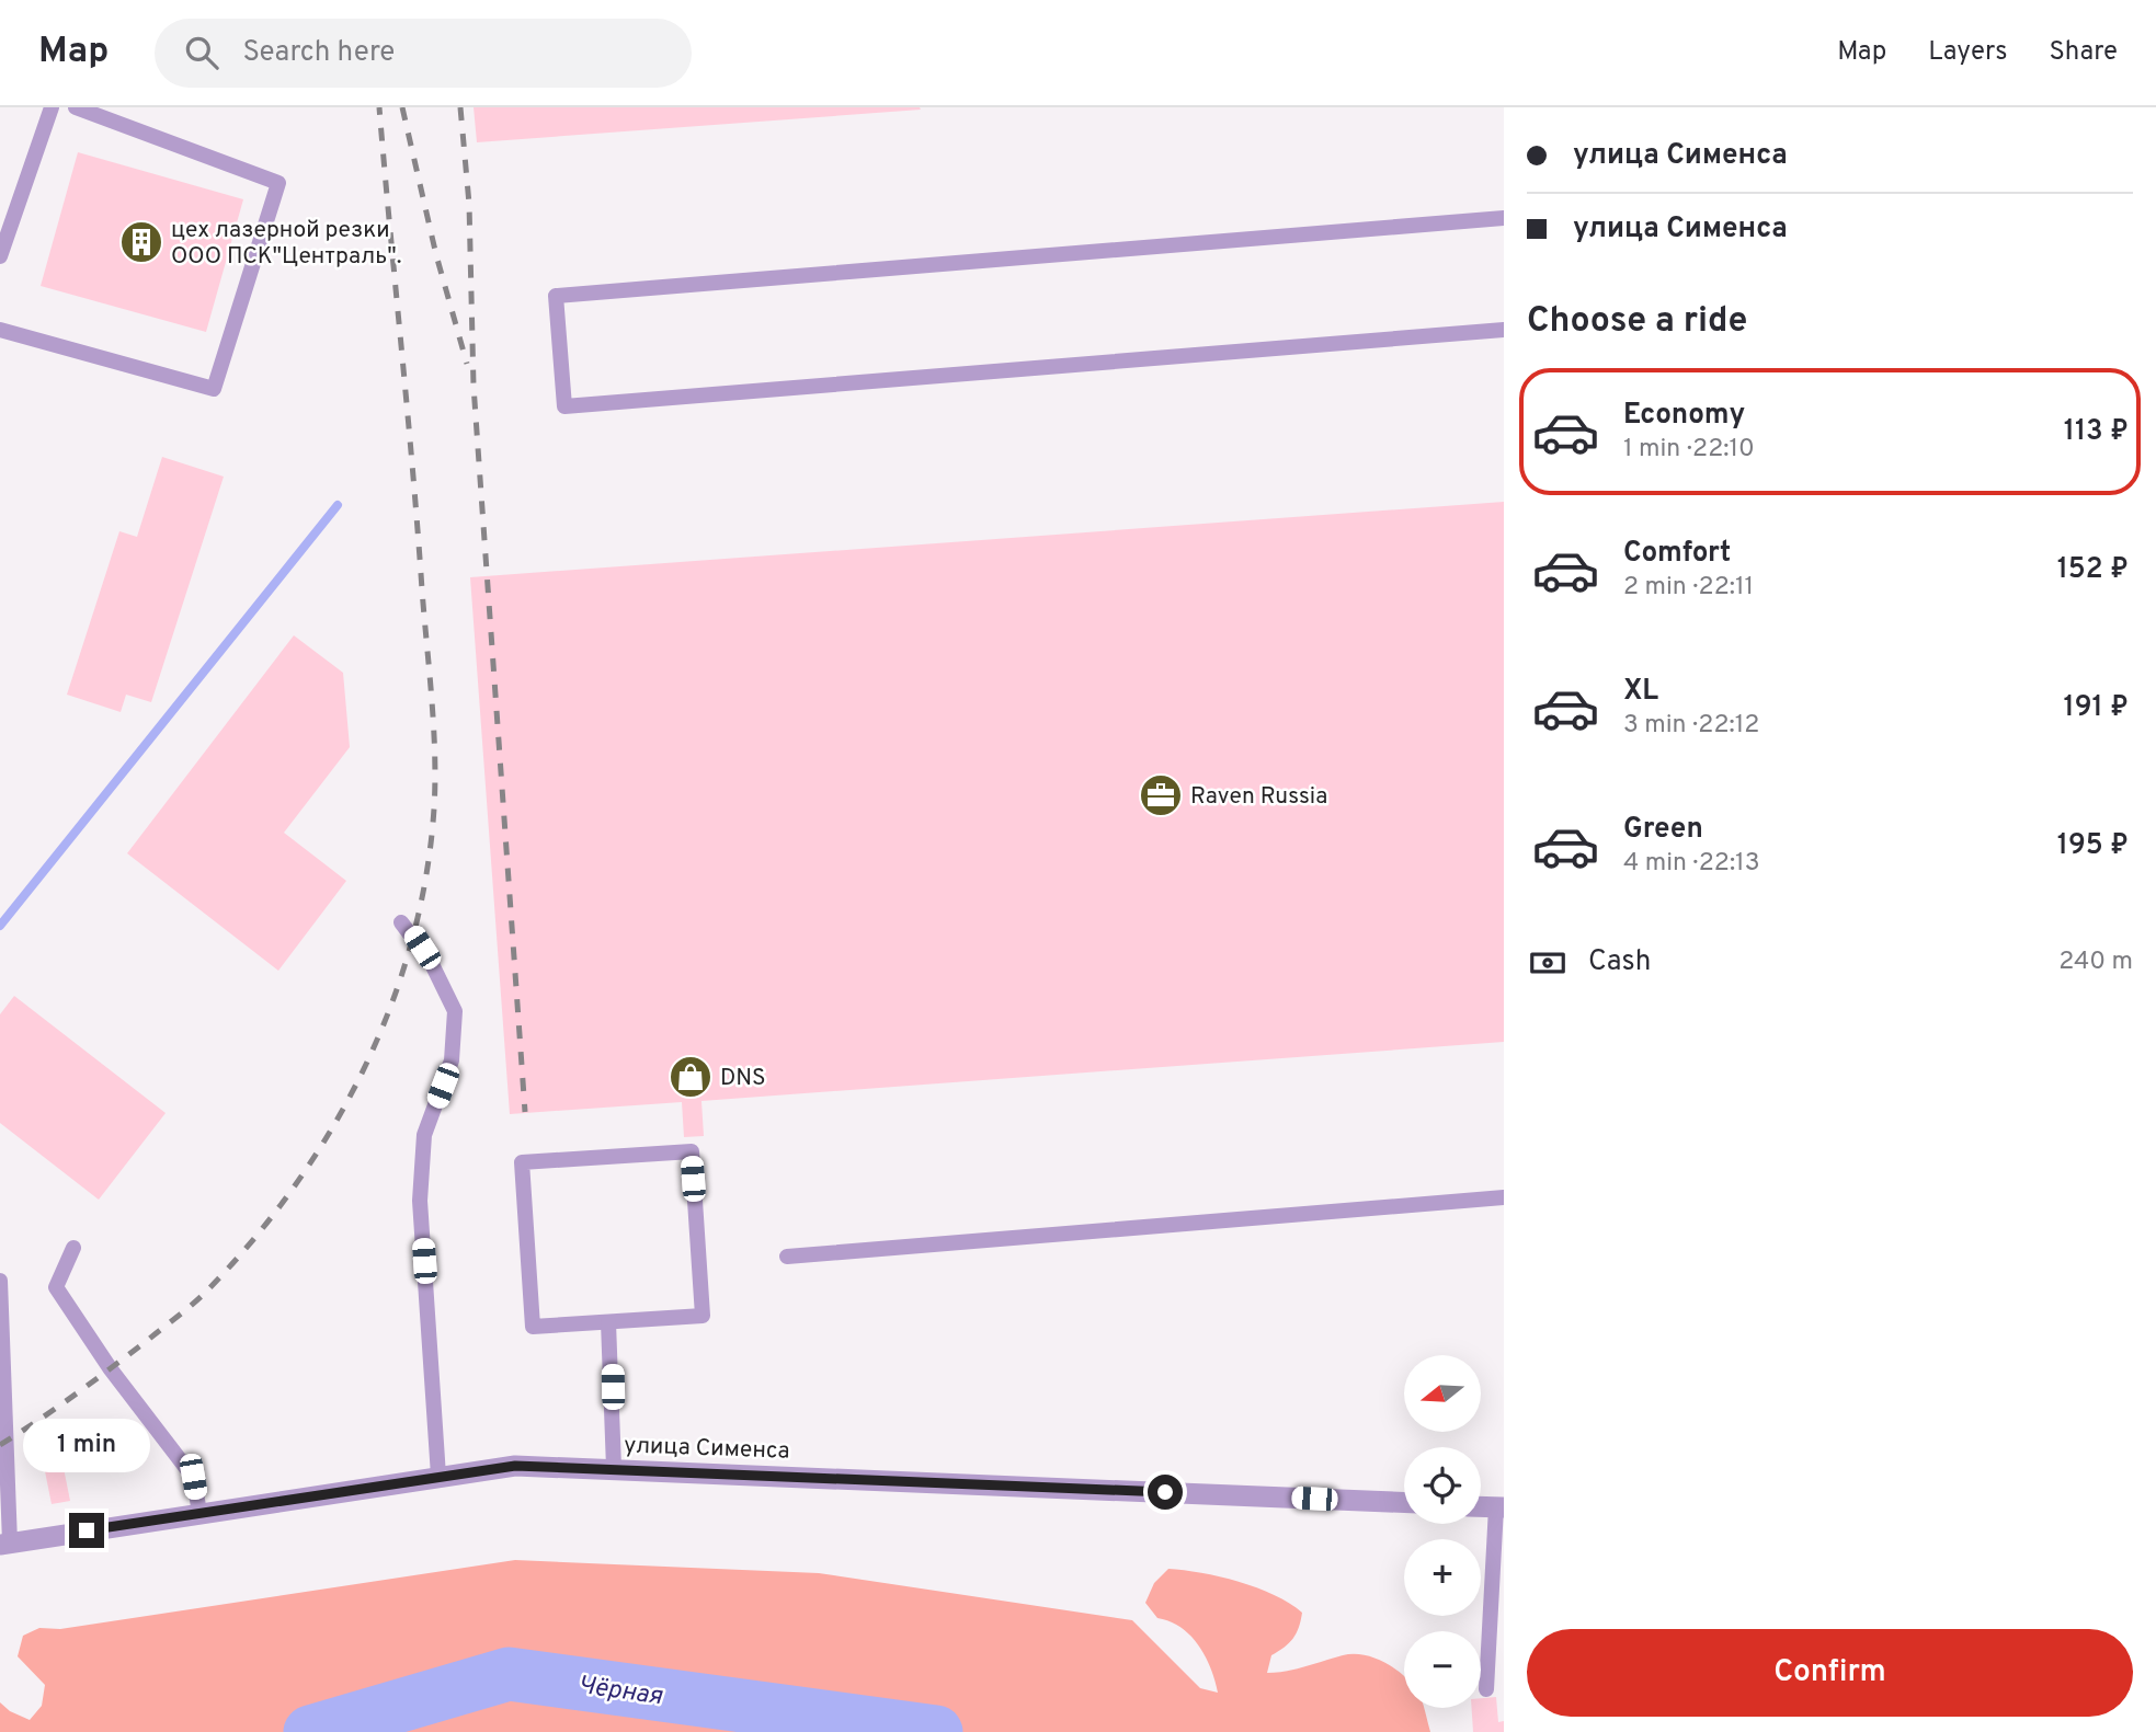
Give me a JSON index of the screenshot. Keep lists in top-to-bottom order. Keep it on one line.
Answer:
{"streets":{"street":["улица Сименса"]},"water":["Чёрная"],"places":{"building":["цех лазерной резки ООО ПСК\"Централь\"."],"office":["Raven Russia"],"shop":["DNS"]},"north":"left","page":{"header":"Map","search":"Search here","nav":["Map","Layers","Share"],"banner":["улица Сименса","улица Сименса"],"heading":"Choose a ride","list":[{"name":"Economy","note":"1 min · 22:10","value":"113 ₽"},{"name":"Comfort","note":"2 min · 22:11","value":"152 ₽"},{"name":"XL","note":"3 min · 22:12","value":"191 ₽"},{"name":"Green","note":"4 min · 22:13","value":"195 ₽"}],"pay":["Cash","240 m"],"map_buttons":["+","−"],"bubble":"1 min","buttons":"Confirm"}}
